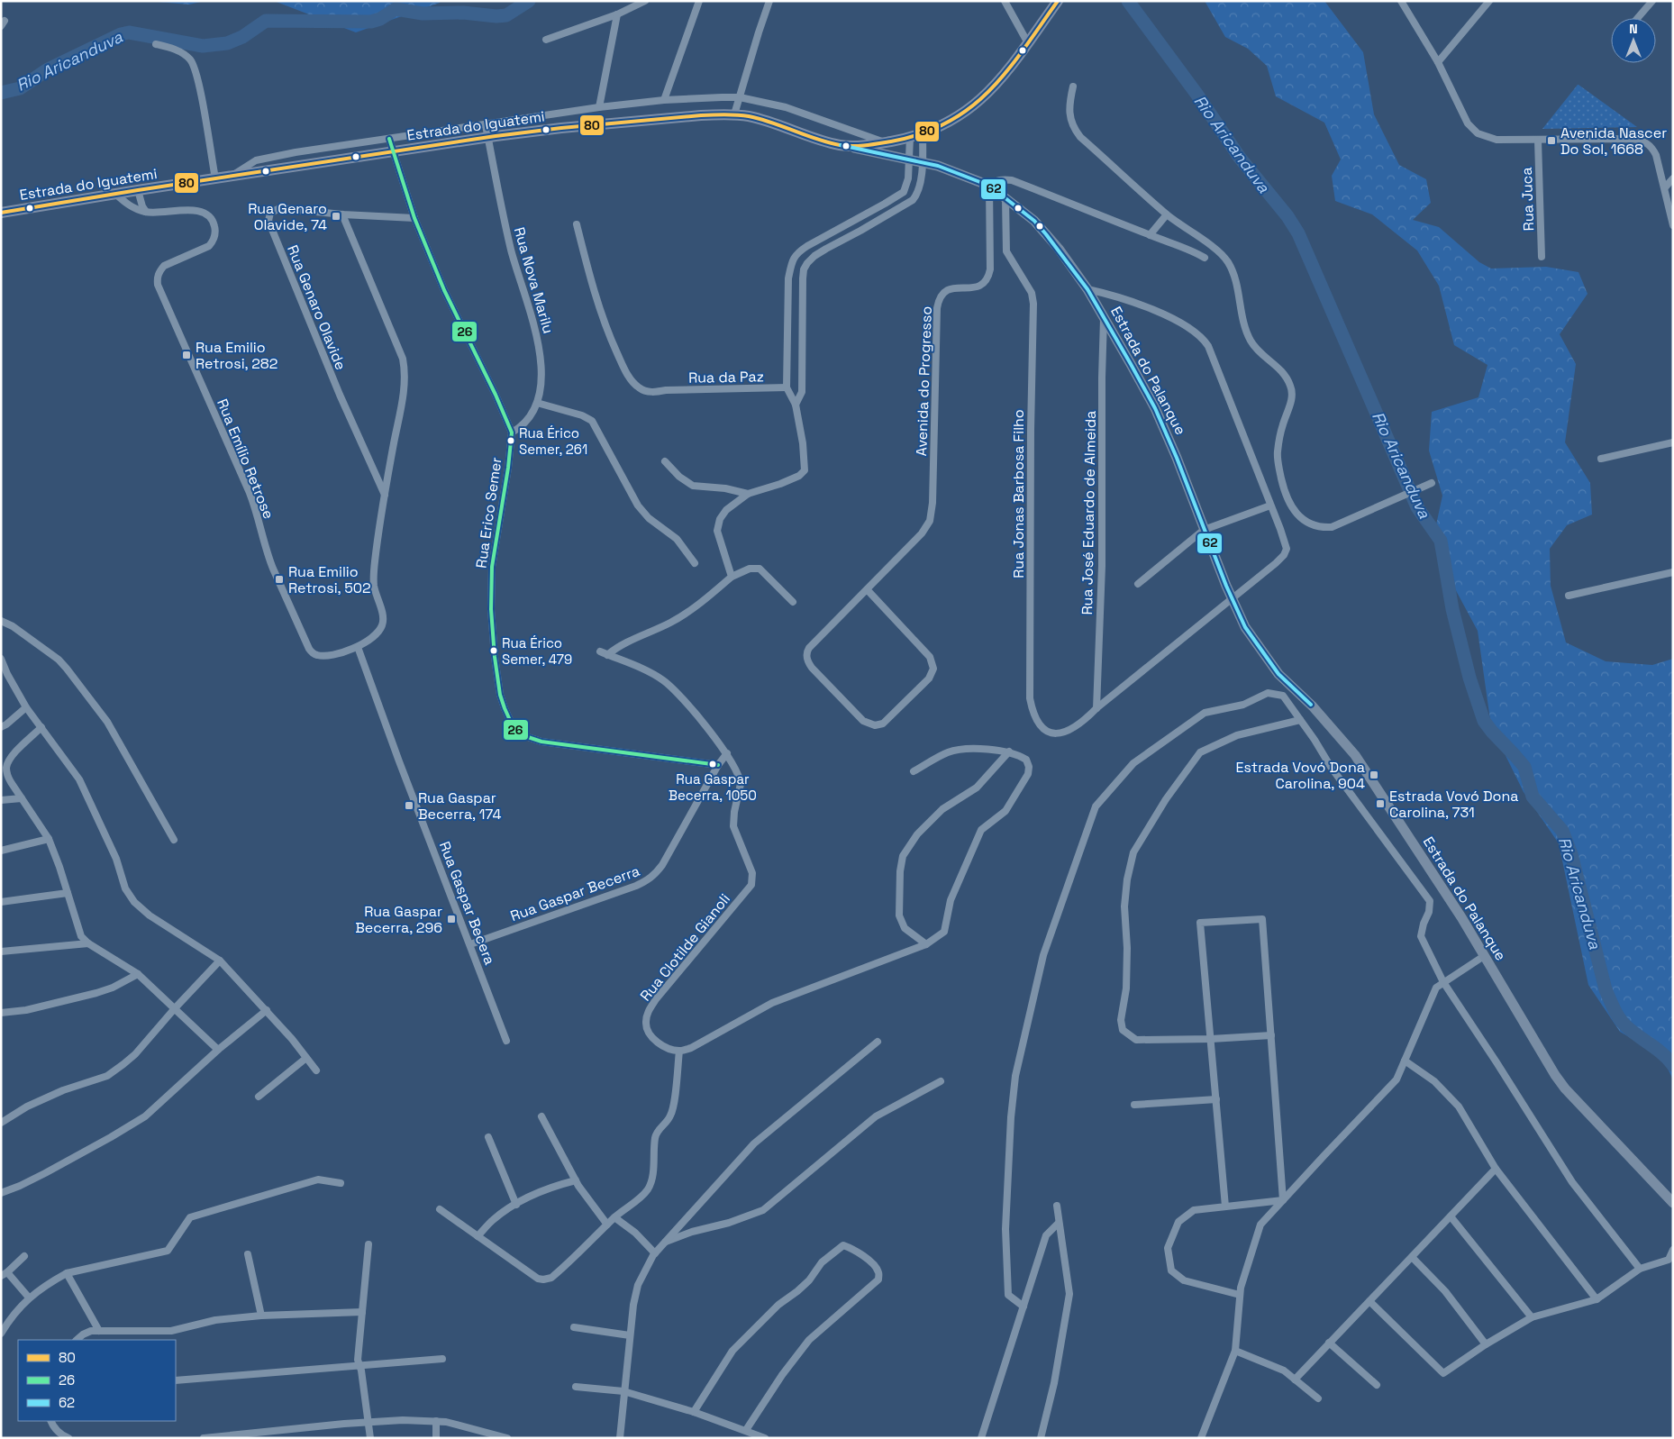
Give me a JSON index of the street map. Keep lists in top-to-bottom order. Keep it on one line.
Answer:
{"streets":{"main road":["Estrada do Iguatemi"],"street":["Rua Juca","Rua Nova Marilu","Rua Genaro Olavide","Estrada do Palanque","Rua da Paz","Avenida do Progresso","Rua Emílio Retrose","Rua Jonas Barbosa Filho","Rua Erico Semer","Rua José Eduardo de Almeida","Rua Gaspar Becerra","Rua Gaspar Becera","Rua Clotilde Gianoli"]},"crossings":[["Estrada do Iguatemi","Rua Nova Marilu"],["Estrada do Iguatemi","Estrada do Palanque"],["Estrada do Iguatemi","Rua Emílio Retrose"],["Estrada do Iguatemi","Rua Erico Semer"],["Rua Nova Marilu","Rua Erico Semer"],["Rua Genaro Olavide","Rua Emílio Retrose"],["Rua Genaro Olavide","Rua Erico Semer"],["Estrada do Palanque","Avenida do Progresso"],["Estrada do Palanque","Rua Jonas Barbosa Filho"],["Estrada do Palanque","Rua José Eduardo de Almeida"],["Rua Emílio Retrose","Rua Gaspar Becera"],["Rua Jonas Barbosa Filho","Rua José Eduardo de Almeida"],["Rua Erico Semer","Rua Gaspar Becerra"],["Rua Gaspar Becerra","Rua Gaspar Becera"],["Rua Gaspar Becerra","Rua Clotilde Gianoli"]],"water":["Rio Aricanduva"],"places":{"transit":["Avenida Nascer Do Sol, 1668","Rua Genaro Olavide, 74","Rua Emilio Retrosi, 282","Rua Emilio Retrosi, 502","Estrada Vovó Dona Carolina, 904","Estrada Vovó Dona Carolina, 731","Rua Gaspar Becerra, 174","Rua Gaspar Becerra, 296"],"other":["Rua Érico Semer, 261","Rua Érico Semer, 479","Rua Gaspar Becerra, 1050"]},"lines":["transit line 80","transit line 26","transit line 62"],"legend":["80","26","62"],"north":"top"}
